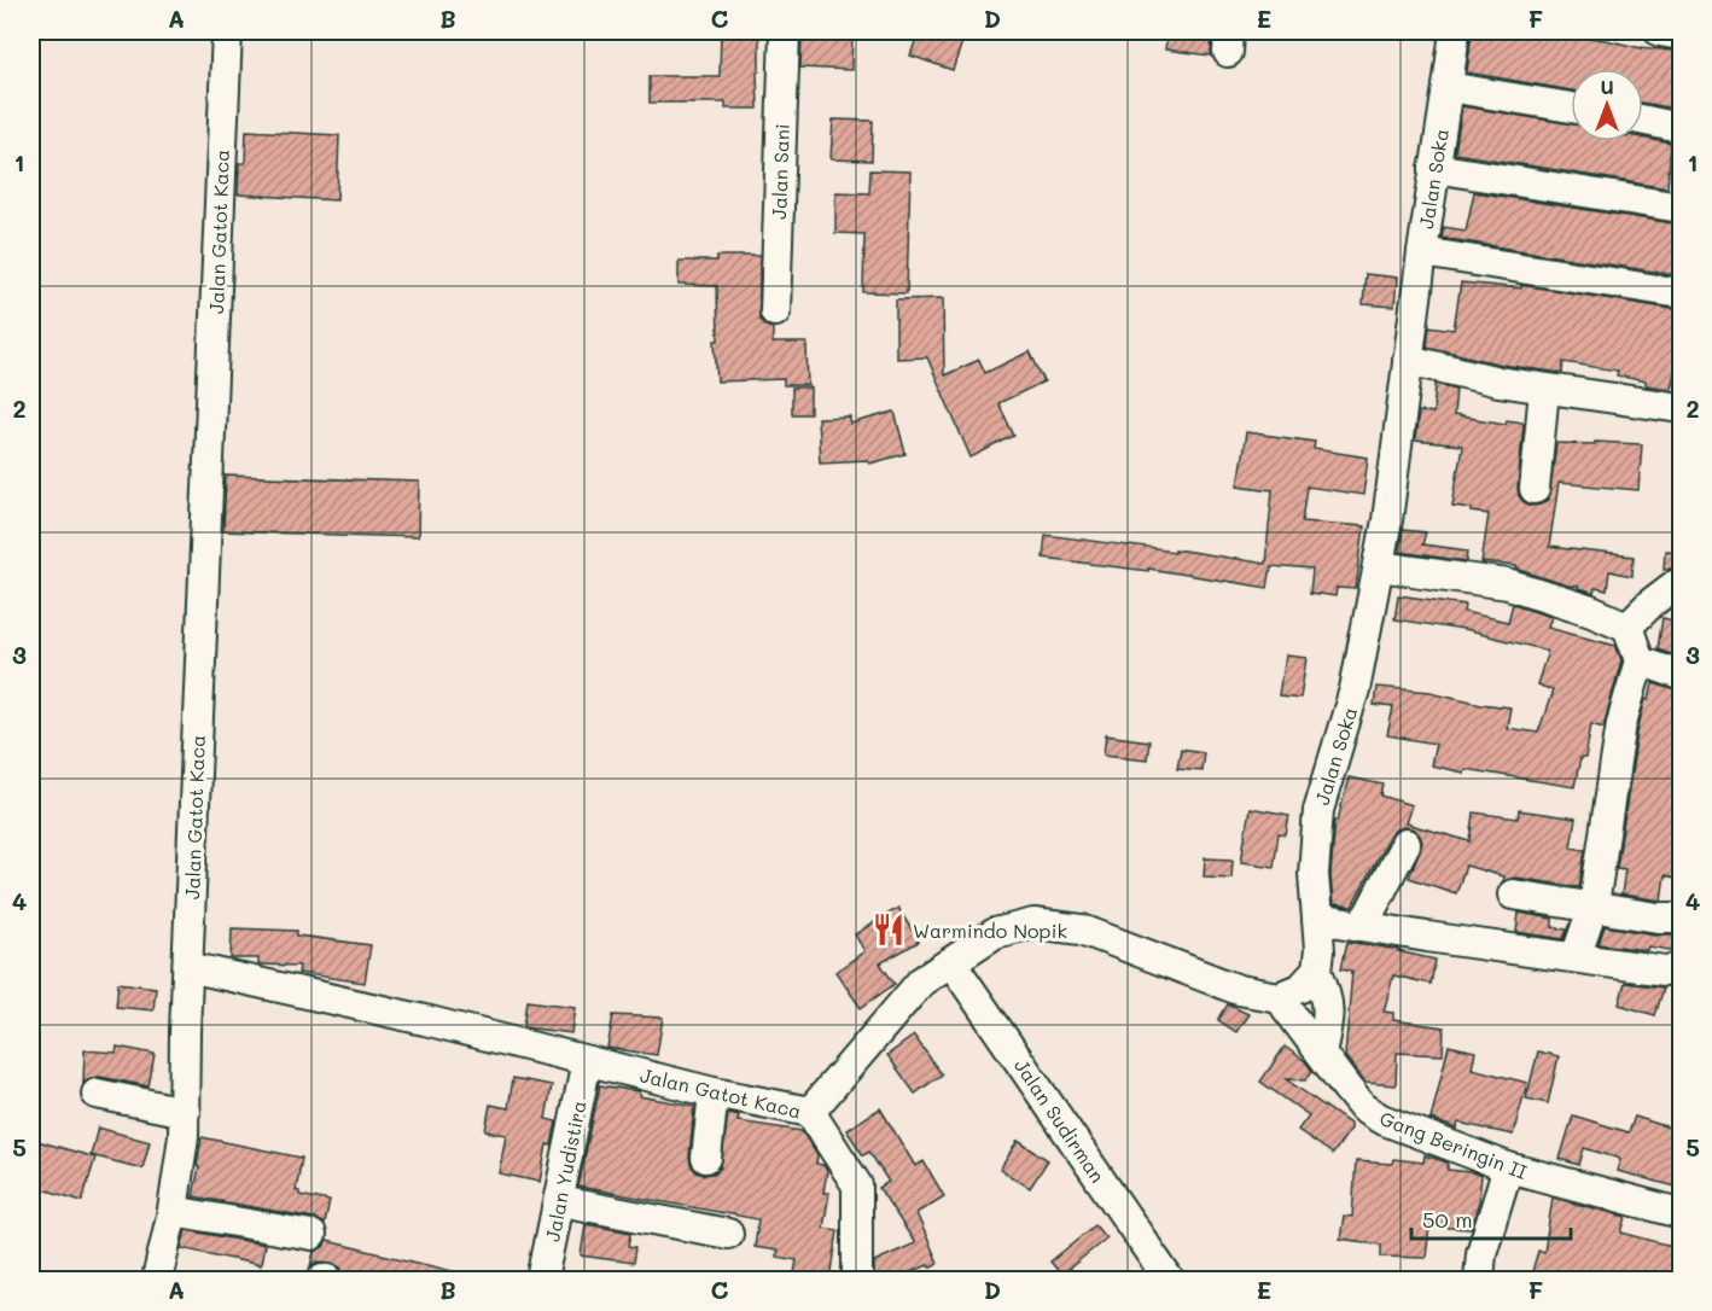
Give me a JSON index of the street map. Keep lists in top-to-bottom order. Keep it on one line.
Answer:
{"streets":{"street":["Jalan Sani","Jalan Soka","Jalan Gatot Kaca","Jalan Sudirman","Gang Beringin II","Jalan Yudistira"]},"crossings":[["Jalan Gatot Kaca","Jalan Yudistira"]],"places":{"restaurant":["Warmindo Nopik"]},"scale_bar":"50 m","north":"top","grid":{"columns":["A","B","C","D","E","F"],"rows":["1","2","3","4","5"]}}
